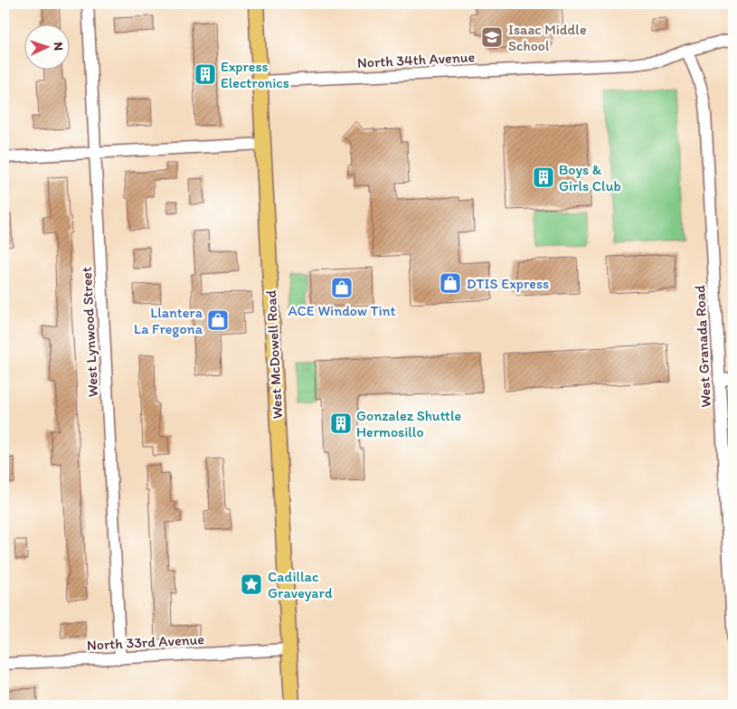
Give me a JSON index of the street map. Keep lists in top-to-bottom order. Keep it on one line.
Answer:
{"streets":{"main road":["West McDowell Road"],"street":["North 34th Avenue","West Lynwood Street","West Granada Road","North 33rd Avenue"]},"crossings":[["North 34th Avenue","West Granada Road"],["North 34th Avenue","West McDowell Road"],["West Lynwood Street","North 33rd Avenue"],["West McDowell Road","North 33rd Avenue"]],"places":{"school or university":["Isaac Middle School"],"building":["Express Electronics","Boys & Girls Club","Gonzalez Shuttle Hermosillo"],"shop":["DTIS Express","ACE Window Tint","Llantera La Fregona"],"place":["Cadillac Graveyard"]},"north":"right"}
